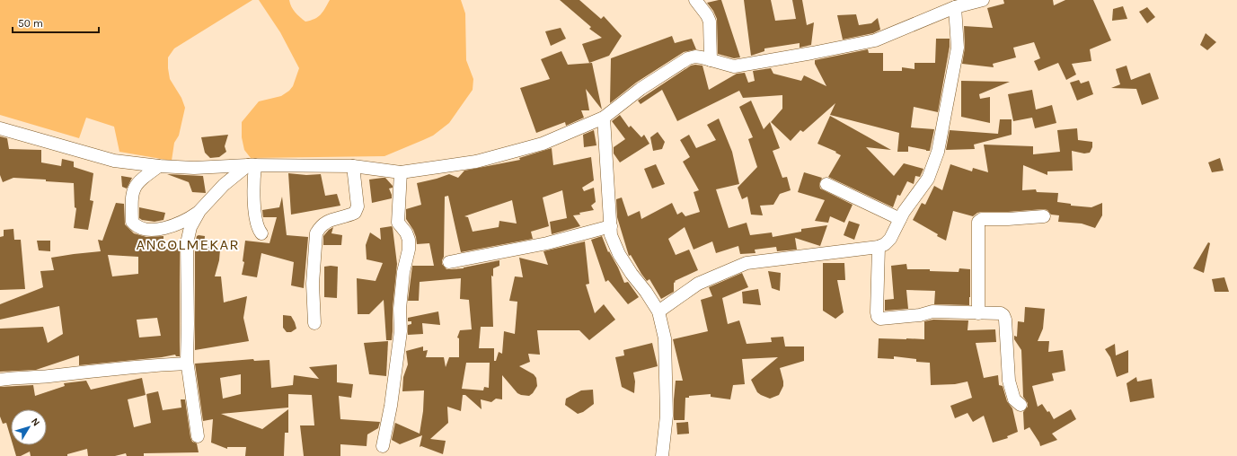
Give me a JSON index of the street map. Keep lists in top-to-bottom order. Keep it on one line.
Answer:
{"districts":["ANCOLMEKAR"],"scale_bar":"50 m","north":"top right"}
